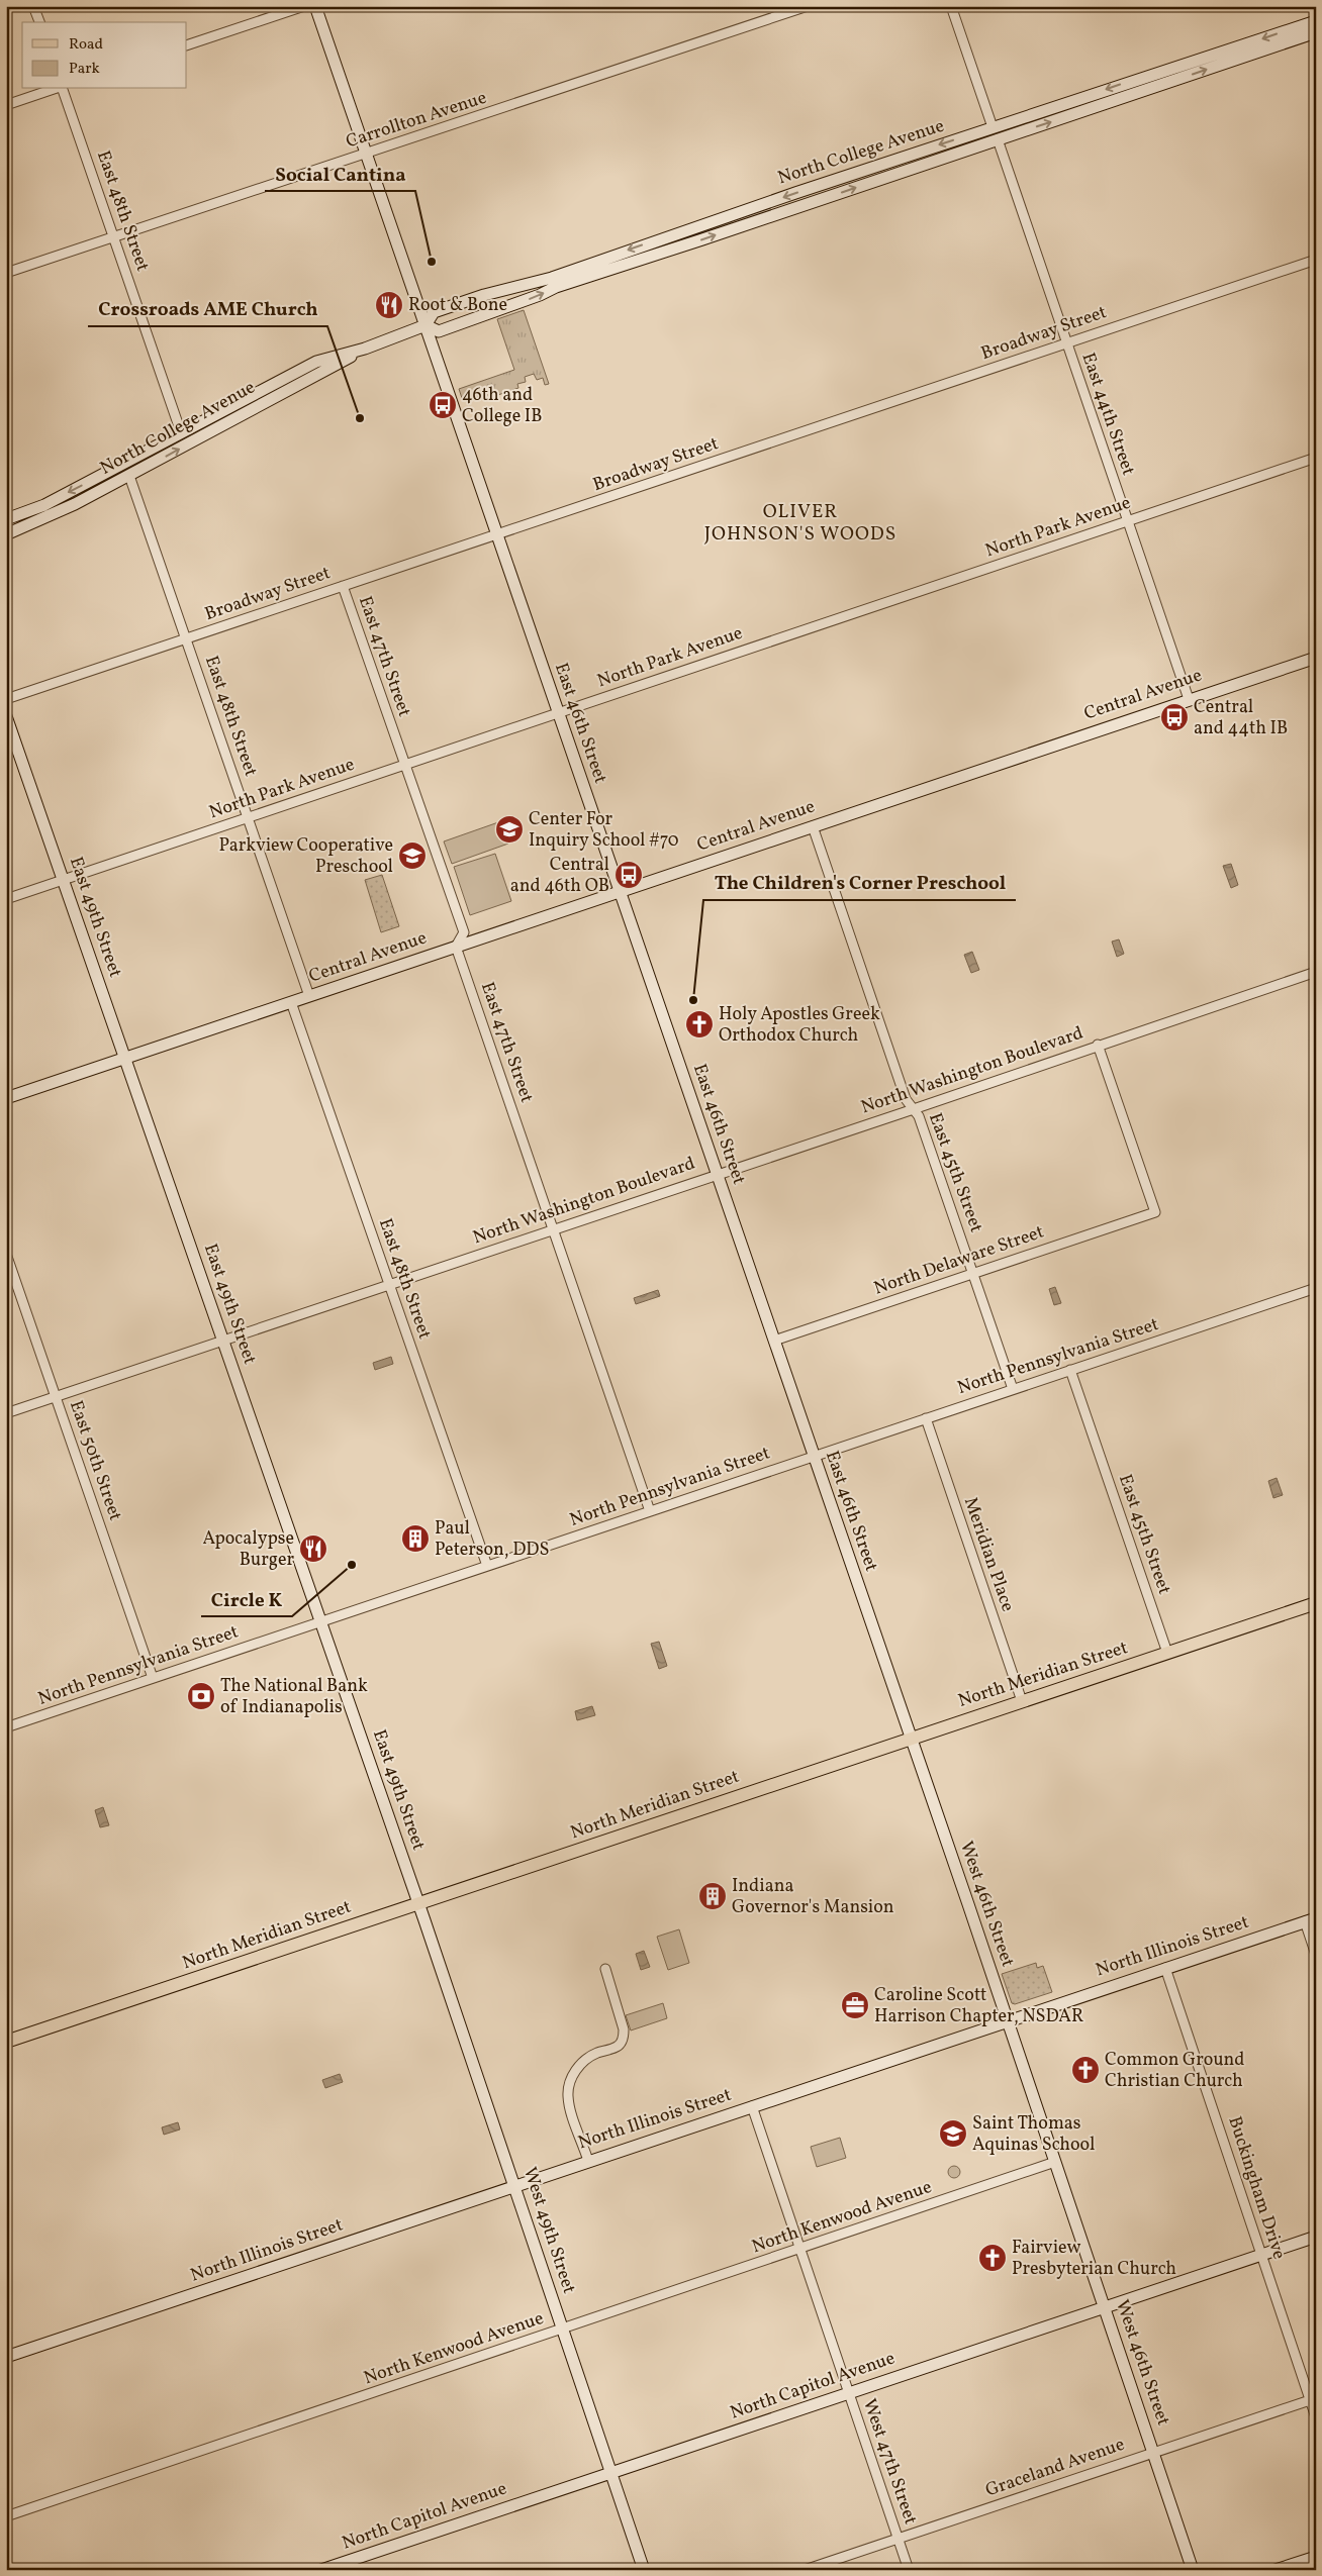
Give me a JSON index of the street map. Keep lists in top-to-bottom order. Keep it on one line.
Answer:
{"streets":{"main road":["North College Avenue","Central Avenue","East 46th Street","East 49th Street","North Meridian Street","West 46th Street","North Illinois Street","West 49th Street","North Capitol Avenue"],"street":["Carrollton Avenue","East 48th Street","Broadway Street","East 44th Street","North Park Avenue","East 47th Street","North Washington Boulevard","East 45th Street","North Delaware Street","North Pennsylvania Street","East 50th Street","Meridian Place","Buckingham Drive","North Kenwood Avenue","West 47th Street","Graceland Avenue"]},"crossings":[["Carrollton Avenue","East 48th Street"],["Carrollton Avenue","East 46th Street"],["North College Avenue","East 48th Street"],["North College Avenue","East 44th Street"],["North College Avenue","East 46th Street"],["East 48th Street","Broadway Street"],["East 48th Street","North Park Avenue"],["East 48th Street","Central Avenue"],["East 48th Street","North Washington Boulevard"],["East 48th Street","North Pennsylvania Street"],["Broadway Street","East 44th Street"],["Broadway Street","East 47th Street"],["Broadway Street","East 46th Street"],["East 44th Street","North Park Avenue"],["East 44th Street","Central Avenue"],["North Park Avenue","East 47th Street"],["North Park Avenue","East 46th Street"],["North Park Avenue","East 49th Street"],["East 47th Street","Central Avenue"],["East 47th Street","North Washington Boulevard"],["East 47th Street","North Pennsylvania Street"],["Central Avenue","East 46th Street"],["Central Avenue","East 49th Street"],["Central Avenue","East 45th Street"],["East 46th Street","North Washington Boulevard"],["East 46th Street","North Delaware Street"],["East 46th Street","North Pennsylvania Street"],["East 46th Street","North Meridian Street"],["East 46th Street","West 46th Street"],["East 49th Street","North Washington Boulevard"],["East 49th Street","North Pennsylvania Street"],["East 49th Street","North Meridian Street"],["East 49th Street","West 49th Street"],["North Washington Boulevard","East 45th Street"],["North Washington Boulevard","North Delaware Street"],["North Washington Boulevard","East 50th Street"],["East 45th Street","North Delaware Street"],["East 45th Street","North Pennsylvania Street"],["East 45th Street","North Meridian Street"],["North Pennsylvania Street","East 50th Street"],["North Pennsylvania Street","Meridian Place"],["Meridian Place","North Meridian Street"],["North Meridian Street","West 46th Street"],["North Meridian Street","West 49th Street"],["West 46th Street","North Illinois Street"],["West 46th Street","North Kenwood Avenue"],["West 46th Street","North Capitol Avenue"],["West 46th Street","Graceland Avenue"],["North Illinois Street","Buckingham Drive"],["North Illinois Street","West 49th Street"],["North Illinois Street","West 47th Street"],["Buckingham Drive","North Capitol Avenue"],["Buckingham Drive","Graceland Avenue"],["North Kenwood Avenue","West 49th Street"],["North Kenwood Avenue","West 47th Street"],["West 49th Street","North Capitol Avenue"],["North Capitol Avenue","West 47th Street"],["West 47th Street","Graceland Avenue"]],"districts":["OLIVER JOHNSON'S WOODS"],"places":{"other":["Social Cantina","Crossroads AME Church","The Children's Corner Preschool","Circle K"],"restaurant":["Root & Bone","Apocalypse Burger"],"bus stop":["46th and College IB","Central and 44th IB","Central and 46th OB"],"school or university":["Center For Inquiry School #70","Parkview Cooperative Preschool","Saint Thomas Aquinas School"],"church":["Holy Apostles Greek Orthodox Church","Common Ground Christian Church","Fairview Presbyterian Church"],"building":["Paul Peterson, DDS","Indiana Governor's Mansion"],"bank":["The National Bank of Indianapolis"],"office":["Caroline Scott Harrison Chapter, NSDAR"]},"legend":["Road","Park"]}
